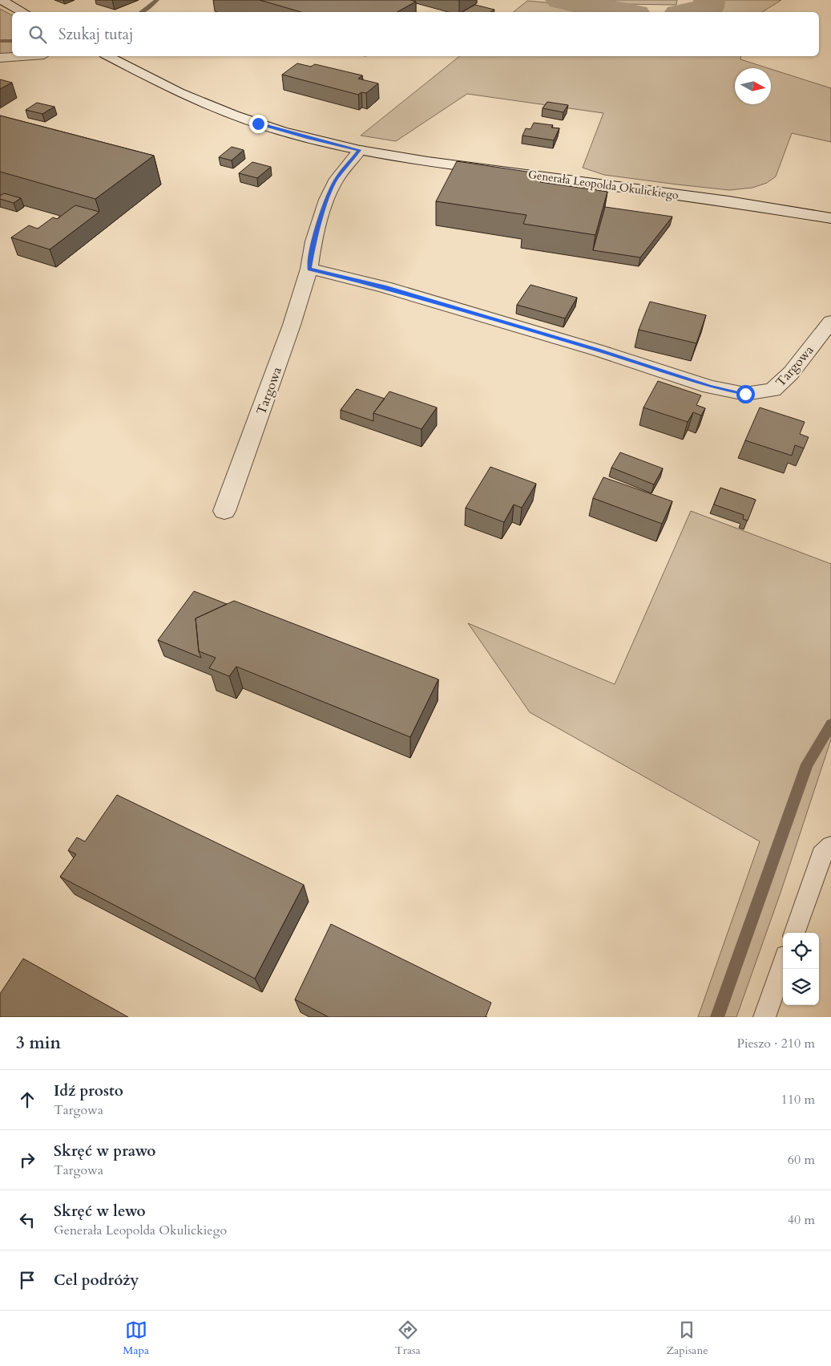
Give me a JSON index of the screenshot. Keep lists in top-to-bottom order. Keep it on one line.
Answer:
{"streets":{"street":["Generała Leopolda Okulickiego","Targowa"]},"crossings":[["Generała Leopolda Okulickiego","Targowa"]],"north":"right","page":{"search":"Szukaj tutaj","heading":["3 min","Pieszo · 210 m"],"list":[["Idź prosto","Targowa","110 m"],["Skręć w prawo","Targowa","60 m"],["Skręć w lewo","Generała Leopolda Okulickiego","40 m"],"Cel podróży"],"nav":["Mapa","Trasa","Zapisane"]}}
